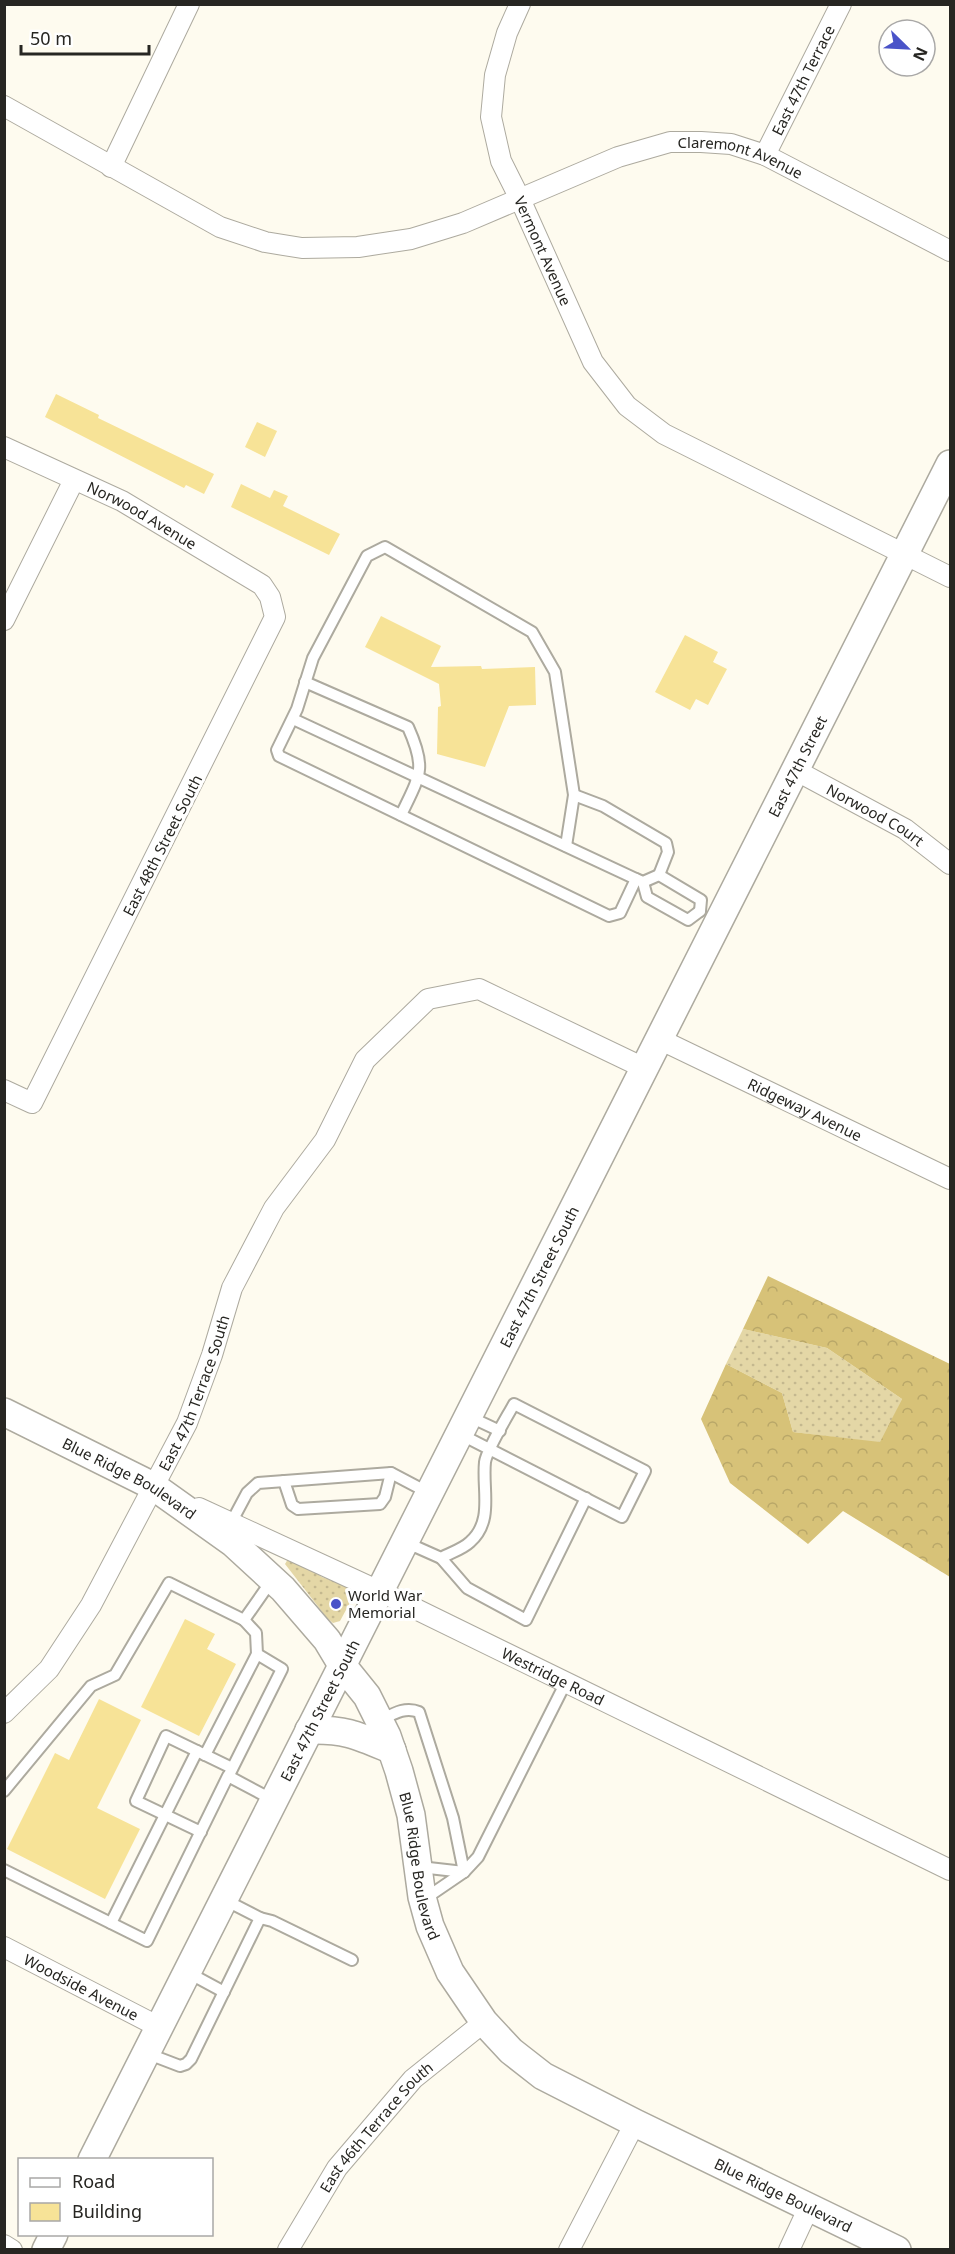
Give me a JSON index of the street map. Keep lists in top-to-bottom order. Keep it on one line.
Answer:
{"streets":{"main road":["East 47th Street","East 47th Street South","Blue Ridge Boulevard"],"street":["East 47th Terrace","Claremont Avenue","Vermont Avenue","Norwood Avenue","Norwood Court","East 48th Street South","Ridgeway Avenue","East 47th Terrace South","Westridge Road","Woodside Avenue","East 46th Terrace South"]},"crossings":[["East 47th Terrace","Claremont Avenue"],["Claremont Avenue","Vermont Avenue"],["Vermont Avenue","East 47th Street"],["Norwood Avenue","East 48th Street South"],["East 47th Street","Norwood Court"],["East 47th Street","Ridgeway Avenue"],["East 47th Street","East 47th Street South"],["East 47th Street","East 47th Terrace South"],["East 47th Street South","East 47th Terrace South"],["East 47th Street South","Blue Ridge Boulevard"],["East 47th Street South","Westridge Road"],["East 47th Street South","Woodside Avenue"],["East 47th Terrace South","Blue Ridge Boulevard"],["East 47th Terrace South","Westridge Road"],["Blue Ridge Boulevard","Westridge Road"],["Blue Ridge Boulevard","East 46th Terrace South"]],"places":["World War Memorial"],"legend":["Road","Building"],"scale_bar":"50 m","north":"bottom right"}
